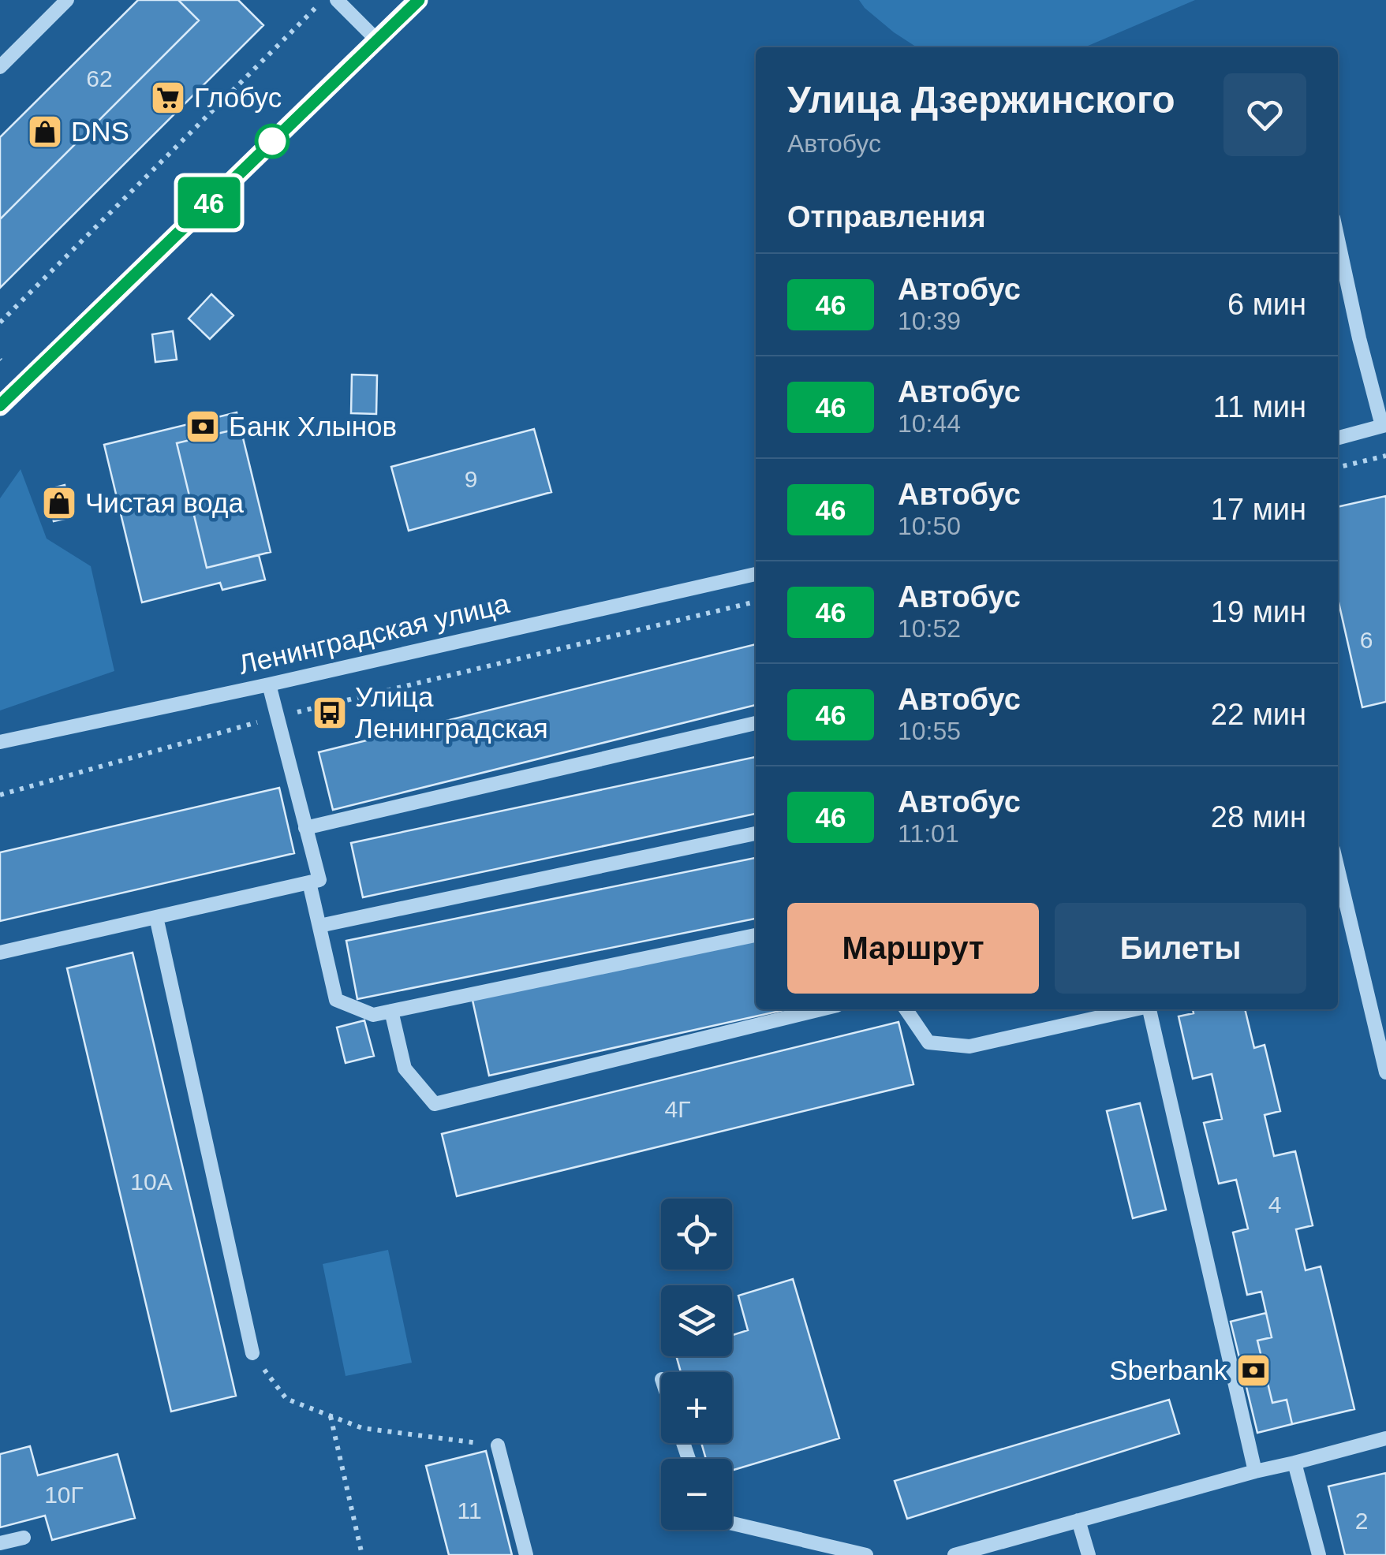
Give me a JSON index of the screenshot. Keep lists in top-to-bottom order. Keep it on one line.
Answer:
{"streets":{"street":["Ленинградская улица"]},"places":{"supermarket":["Глобус"],"shop":["DNS","Чистая вода"],"bank":["Банк Хлынов","Sberbank"],"bus stop":["Улица Ленинградская"]},"lines":["bus line 46"],"house_numbers":["62","9","6","4Г","10А","4","10Г","11","2"],"page":{"on_map":"46","heading":[["Улица Дзержинского","Автобус"],"Отправления"],"list":[{"mark":"46","name":"Автобус","note":"10:39","value":"6 мин"},{"mark":"46","name":"Автобус","note":"10:44","value":"11 мин"},{"mark":"46","name":"Автобус","note":"10:50","value":"17 мин"},{"mark":"46","name":"Автобус","note":"10:52","value":"19 мин"},{"mark":"46","name":"Автобус","note":"10:55","value":"22 мин"},{"mark":"46","name":"Автобус","note":"11:01","value":"28 мин"}],"buttons":["Маршрут","Билеты"],"map_buttons":["+","−"]}}
